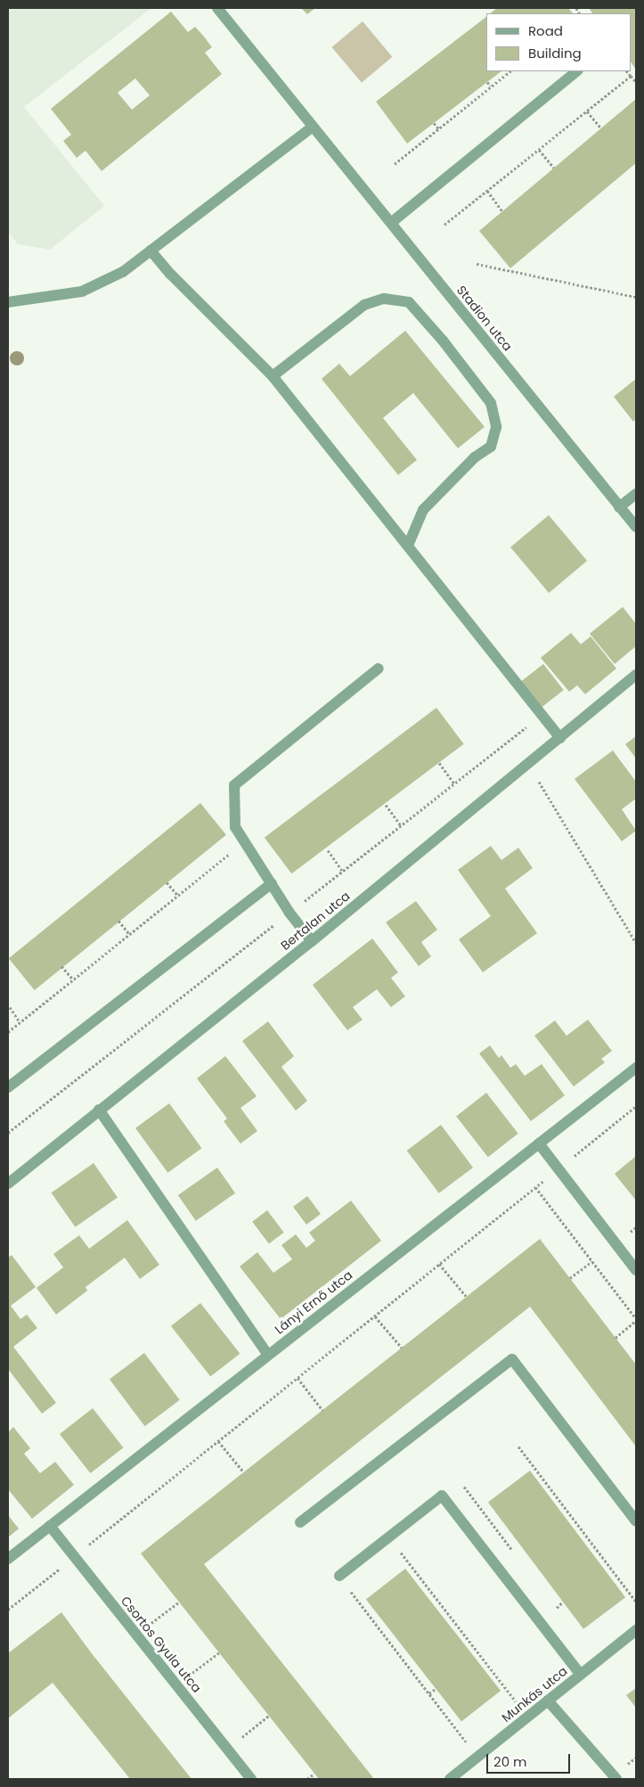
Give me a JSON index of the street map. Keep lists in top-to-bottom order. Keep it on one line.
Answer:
{"streets":{"street":["Stadion utca","Bertalan utca","Lányi Ernő utca","Csortos Gyula utca","Munkás utca"]},"crossings":[["Lányi Ernő utca","Csortos Gyula utca"]],"legend":["Road","Building"],"scale_bar":"20 m"}
